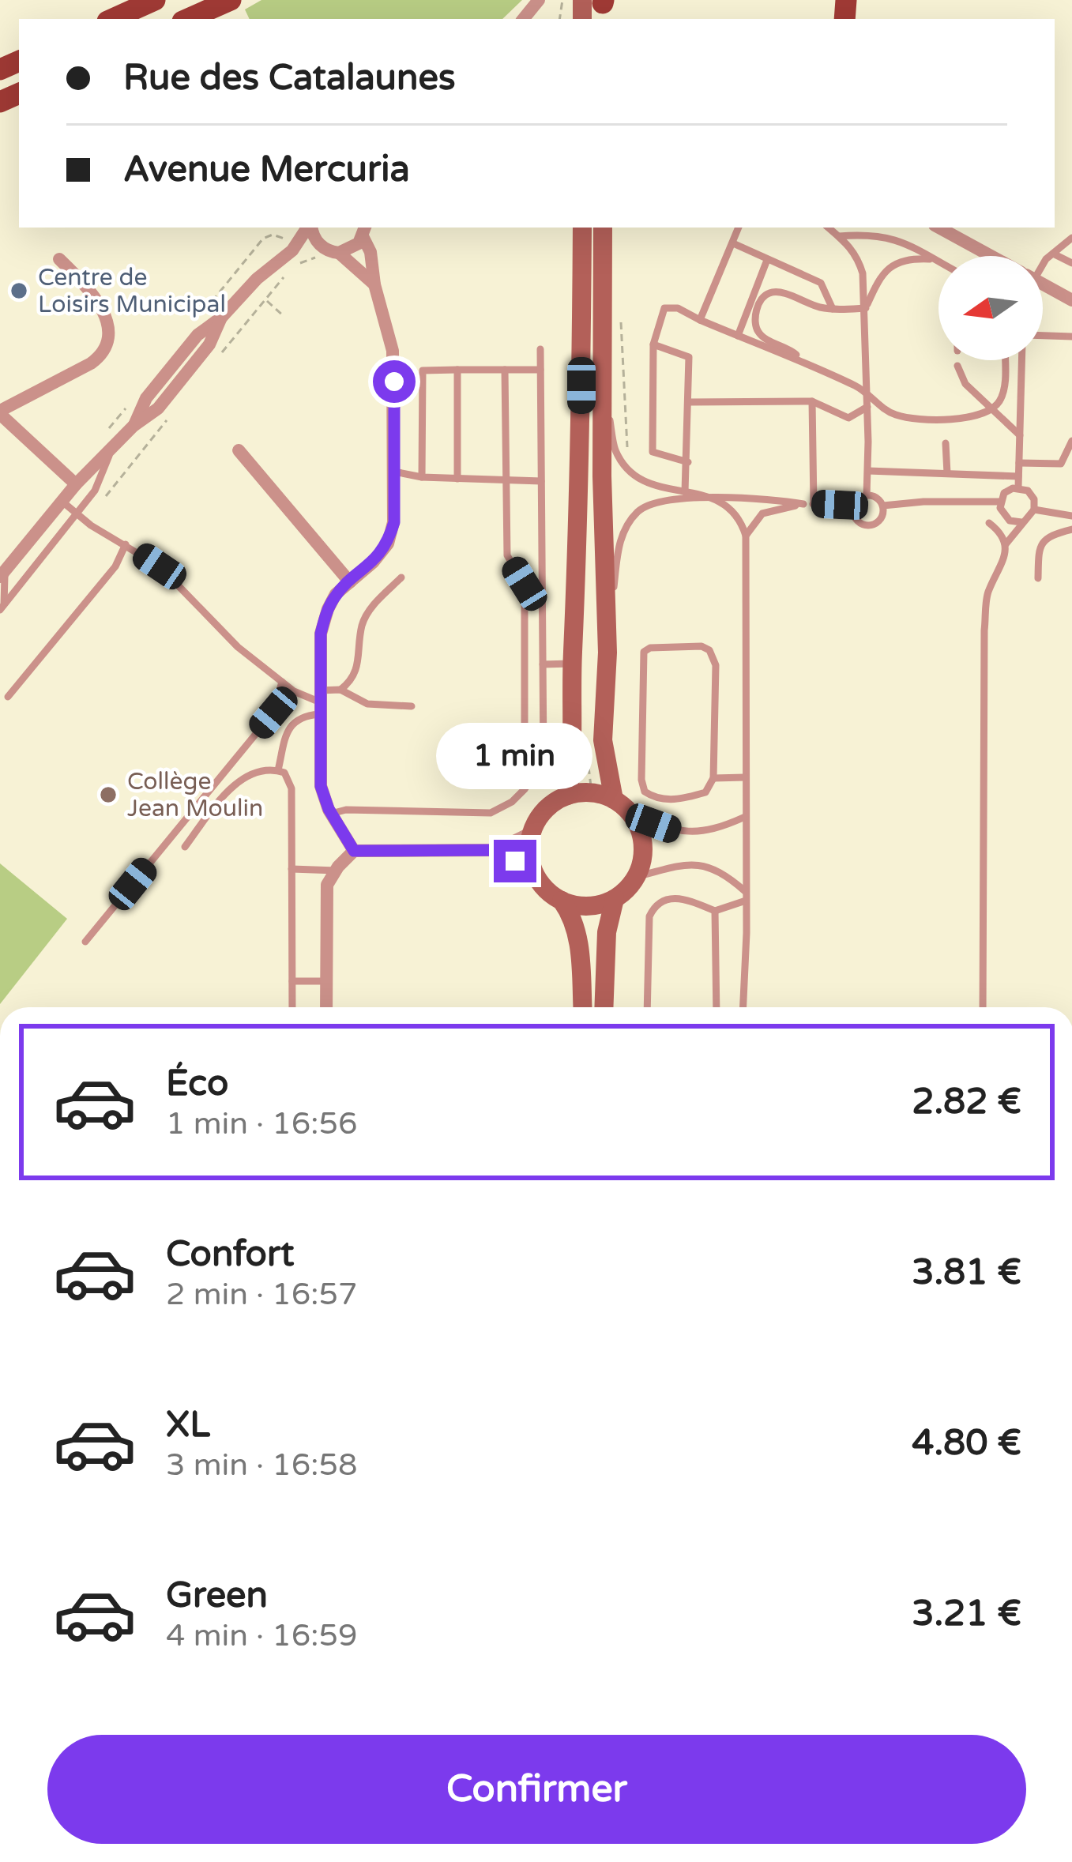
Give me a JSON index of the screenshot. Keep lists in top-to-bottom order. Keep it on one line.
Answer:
{"places":["Centre de Loisirs Municipal","Collège Jean Moulin"],"north":"left","page":{"banner":["Rue des Catalaunes","Avenue Mercuria"],"bubble":"1 min","list":[{"name":"Éco","note":"1 min · 16:56","value":"2.82 €"},{"name":"Confort","note":"2 min · 16:57","value":"3.81 €"},{"name":"XL","note":"3 min · 16:58","value":"4.80 €"},{"name":"Green","note":"4 min · 16:59","value":"3.21 €"}],"buttons":"Confirmer"}}
